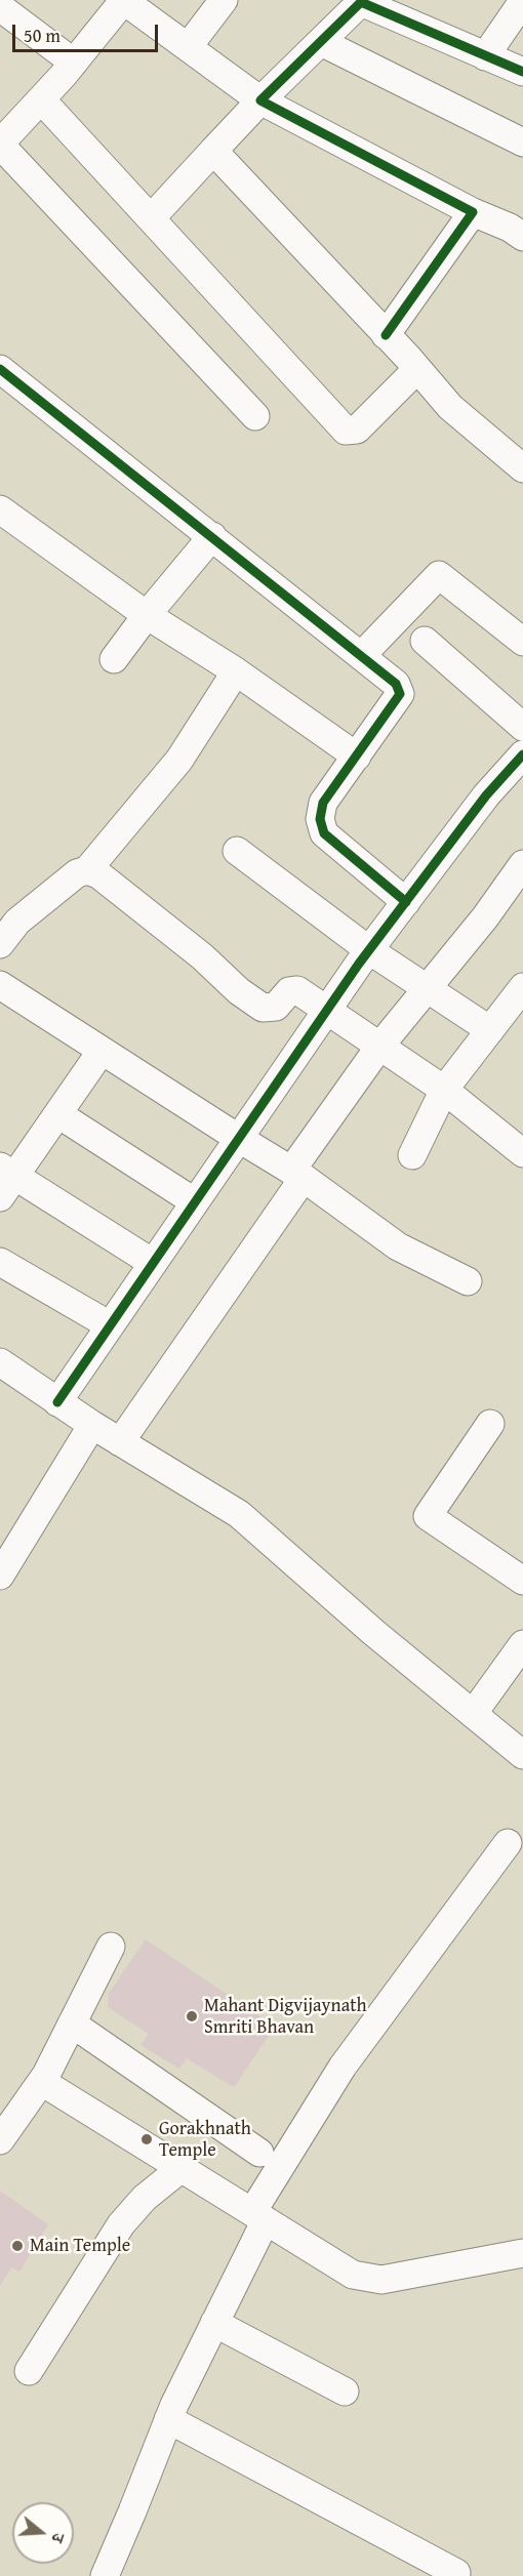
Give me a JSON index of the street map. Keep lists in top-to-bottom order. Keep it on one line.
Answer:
{"places":["Mahant Digvijaynath Smriti Bhavan","Gorakhnath Temple","Main Temple"],"scale_bar":"50 m","north":"right"}
